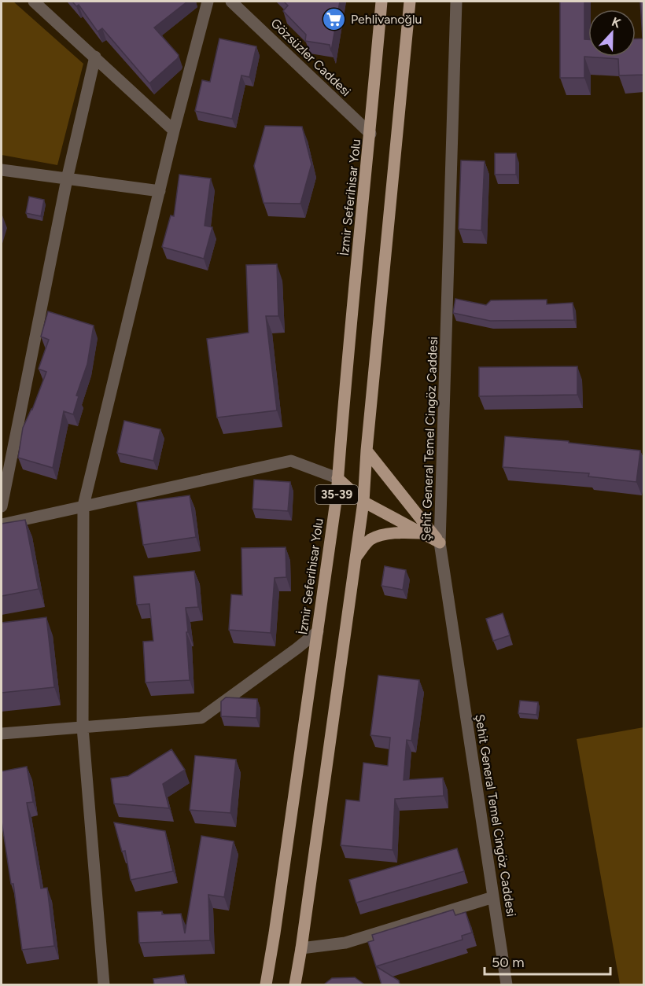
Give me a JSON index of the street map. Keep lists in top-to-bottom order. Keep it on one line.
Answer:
{"streets":{"main road":["İzmir Seferihisar Yolu","35-39"],"street":["Gözsüzler Caddesi","Şehit General Temel Cingöz Caddesi"]},"crossings":[["Gözsüzler Caddesi","İzmir Seferihisar Yolu"]],"places":{"supermarket":["Pehlivanoğlu"]},"scale_bar":"50 m","north":"top"}
